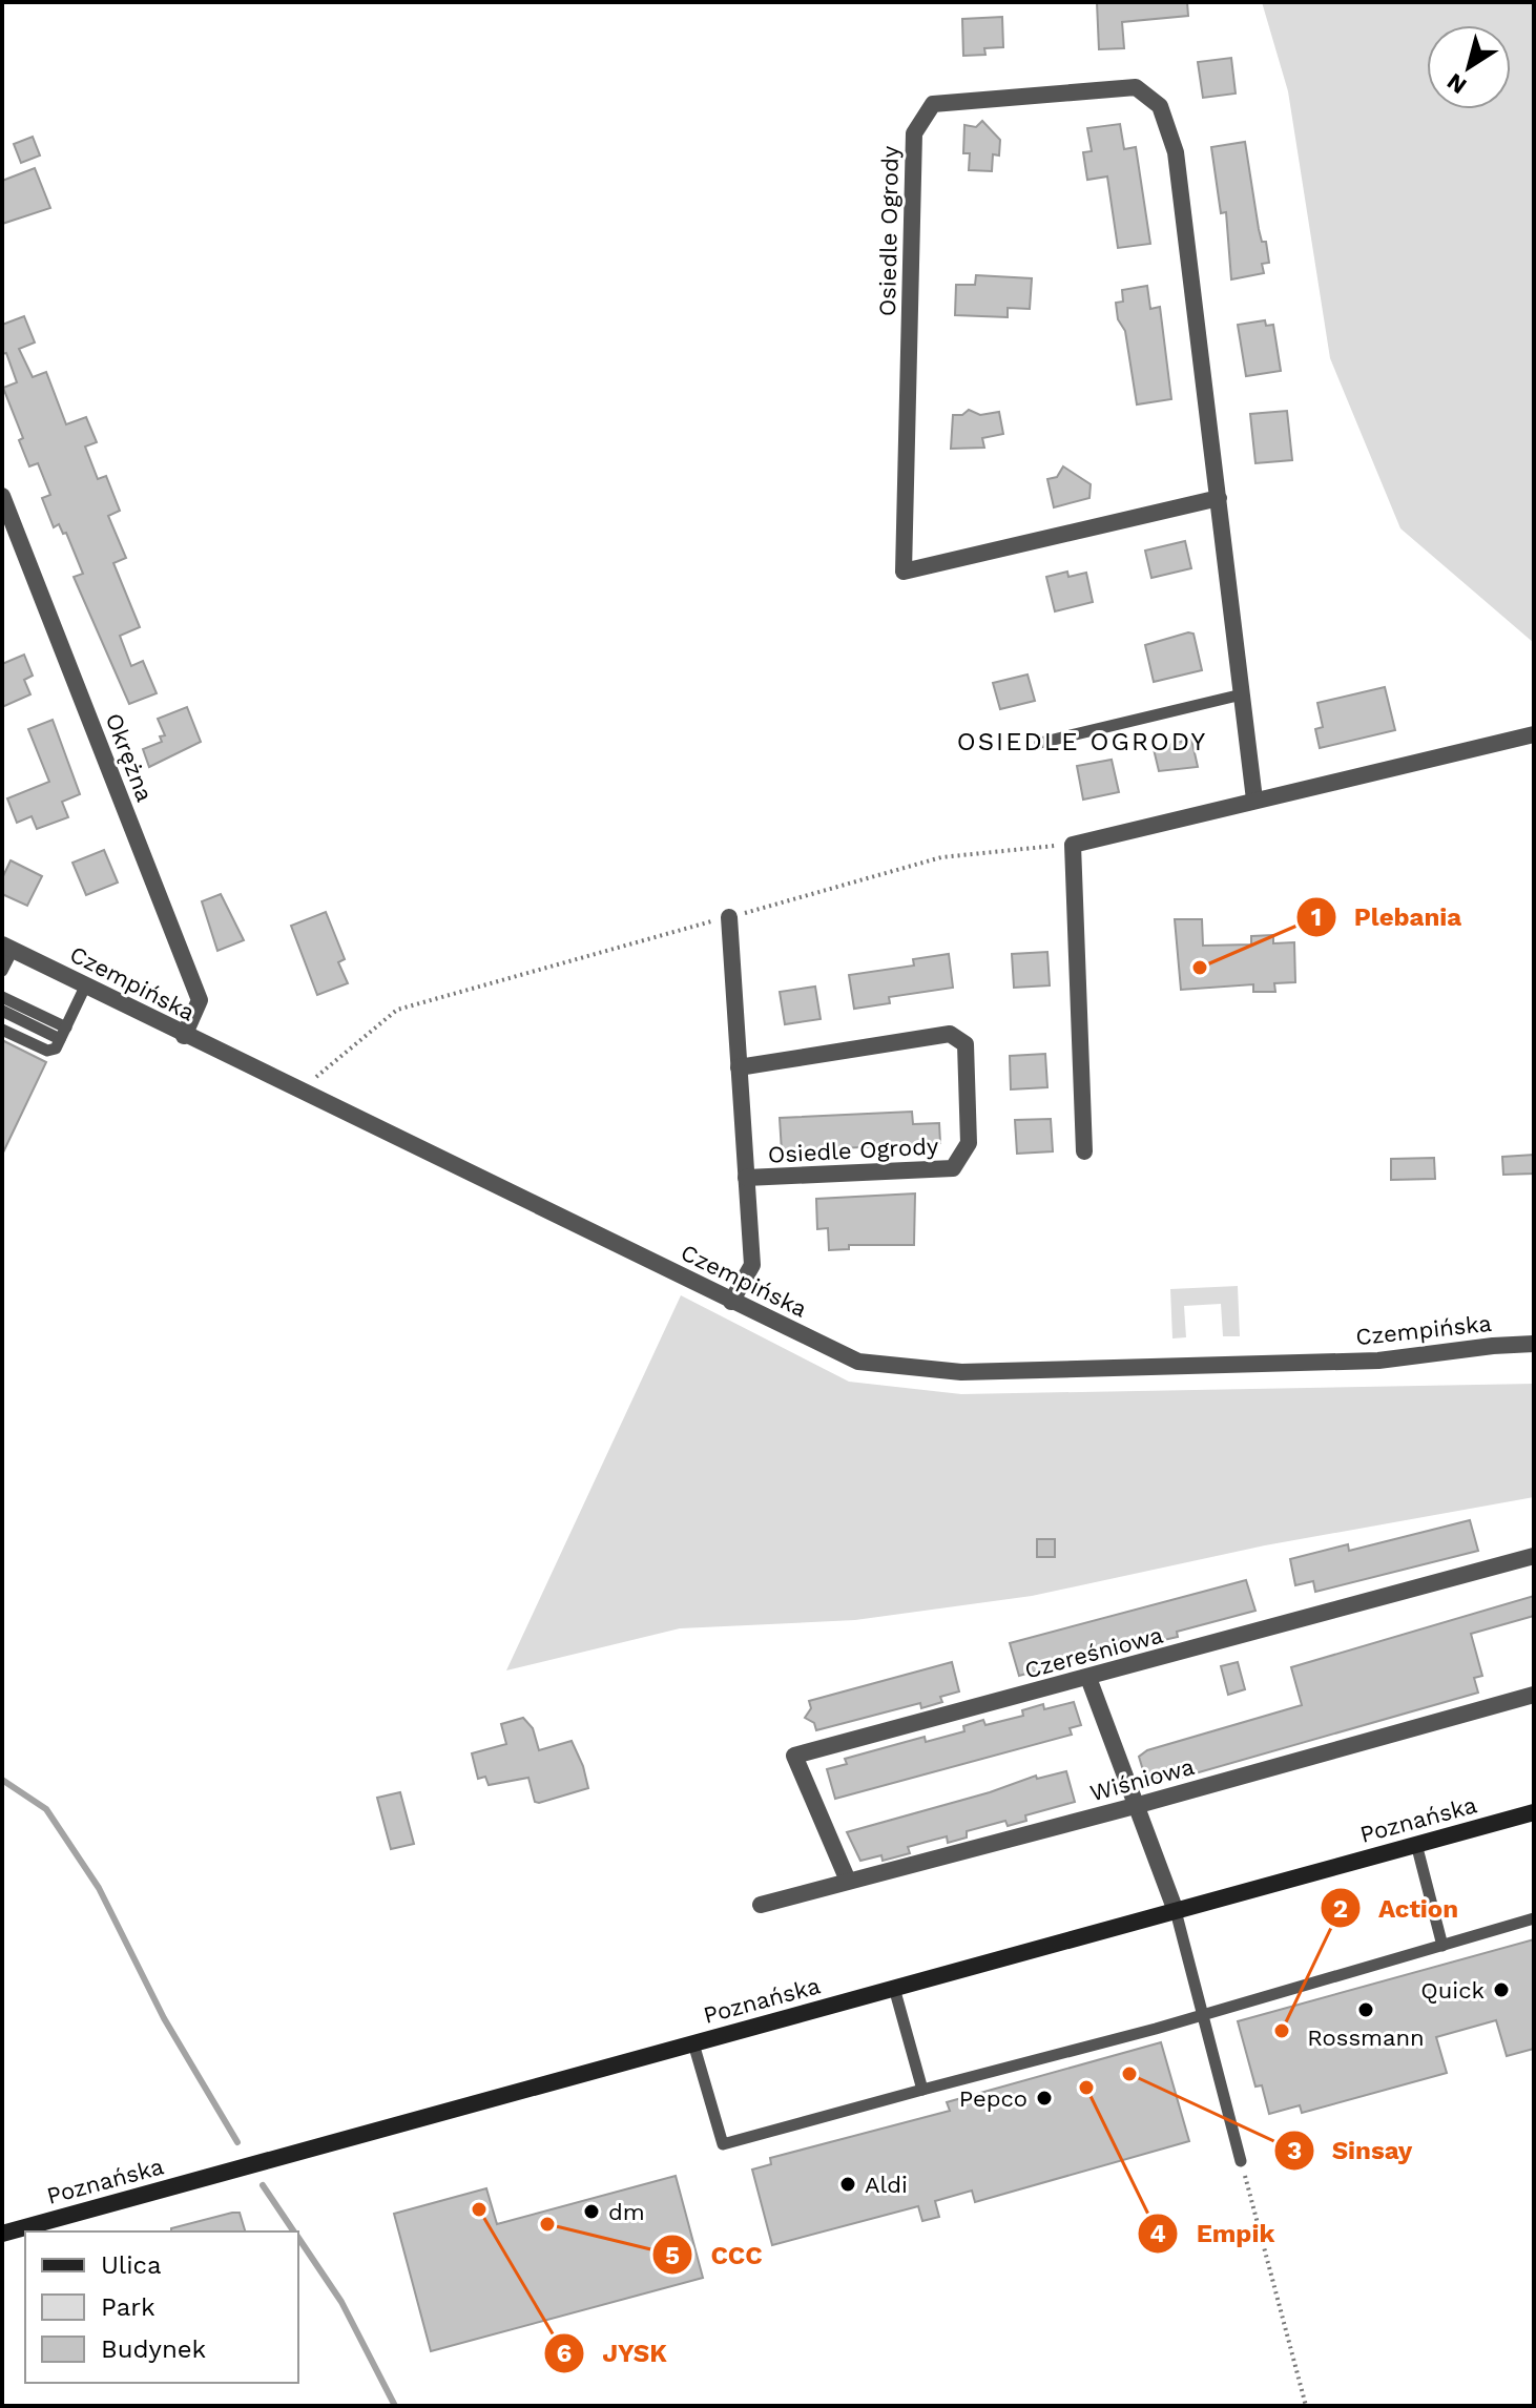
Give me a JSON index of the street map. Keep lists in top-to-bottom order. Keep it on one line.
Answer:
{"streets":{"street":["Osiedle Ogrody","Okrężna","Czempińska","Czereśniowa","Wiśniowa","Poznańska"]},"crossings":[["Osiedle Ogrody","Czempińska"],["Okrężna","Czempińska"],["Czereśniowa","Wiśniowa"]],"districts":["OSIEDLE OGRODY"],"places":["Plebania","Quick","Rossmann","Action","Sinsay","Empik","Pepco","Aldi","JYSK","dm","CCC"],"legend":["Ulica","Park","Budynek"],"north":"bottom left"}
